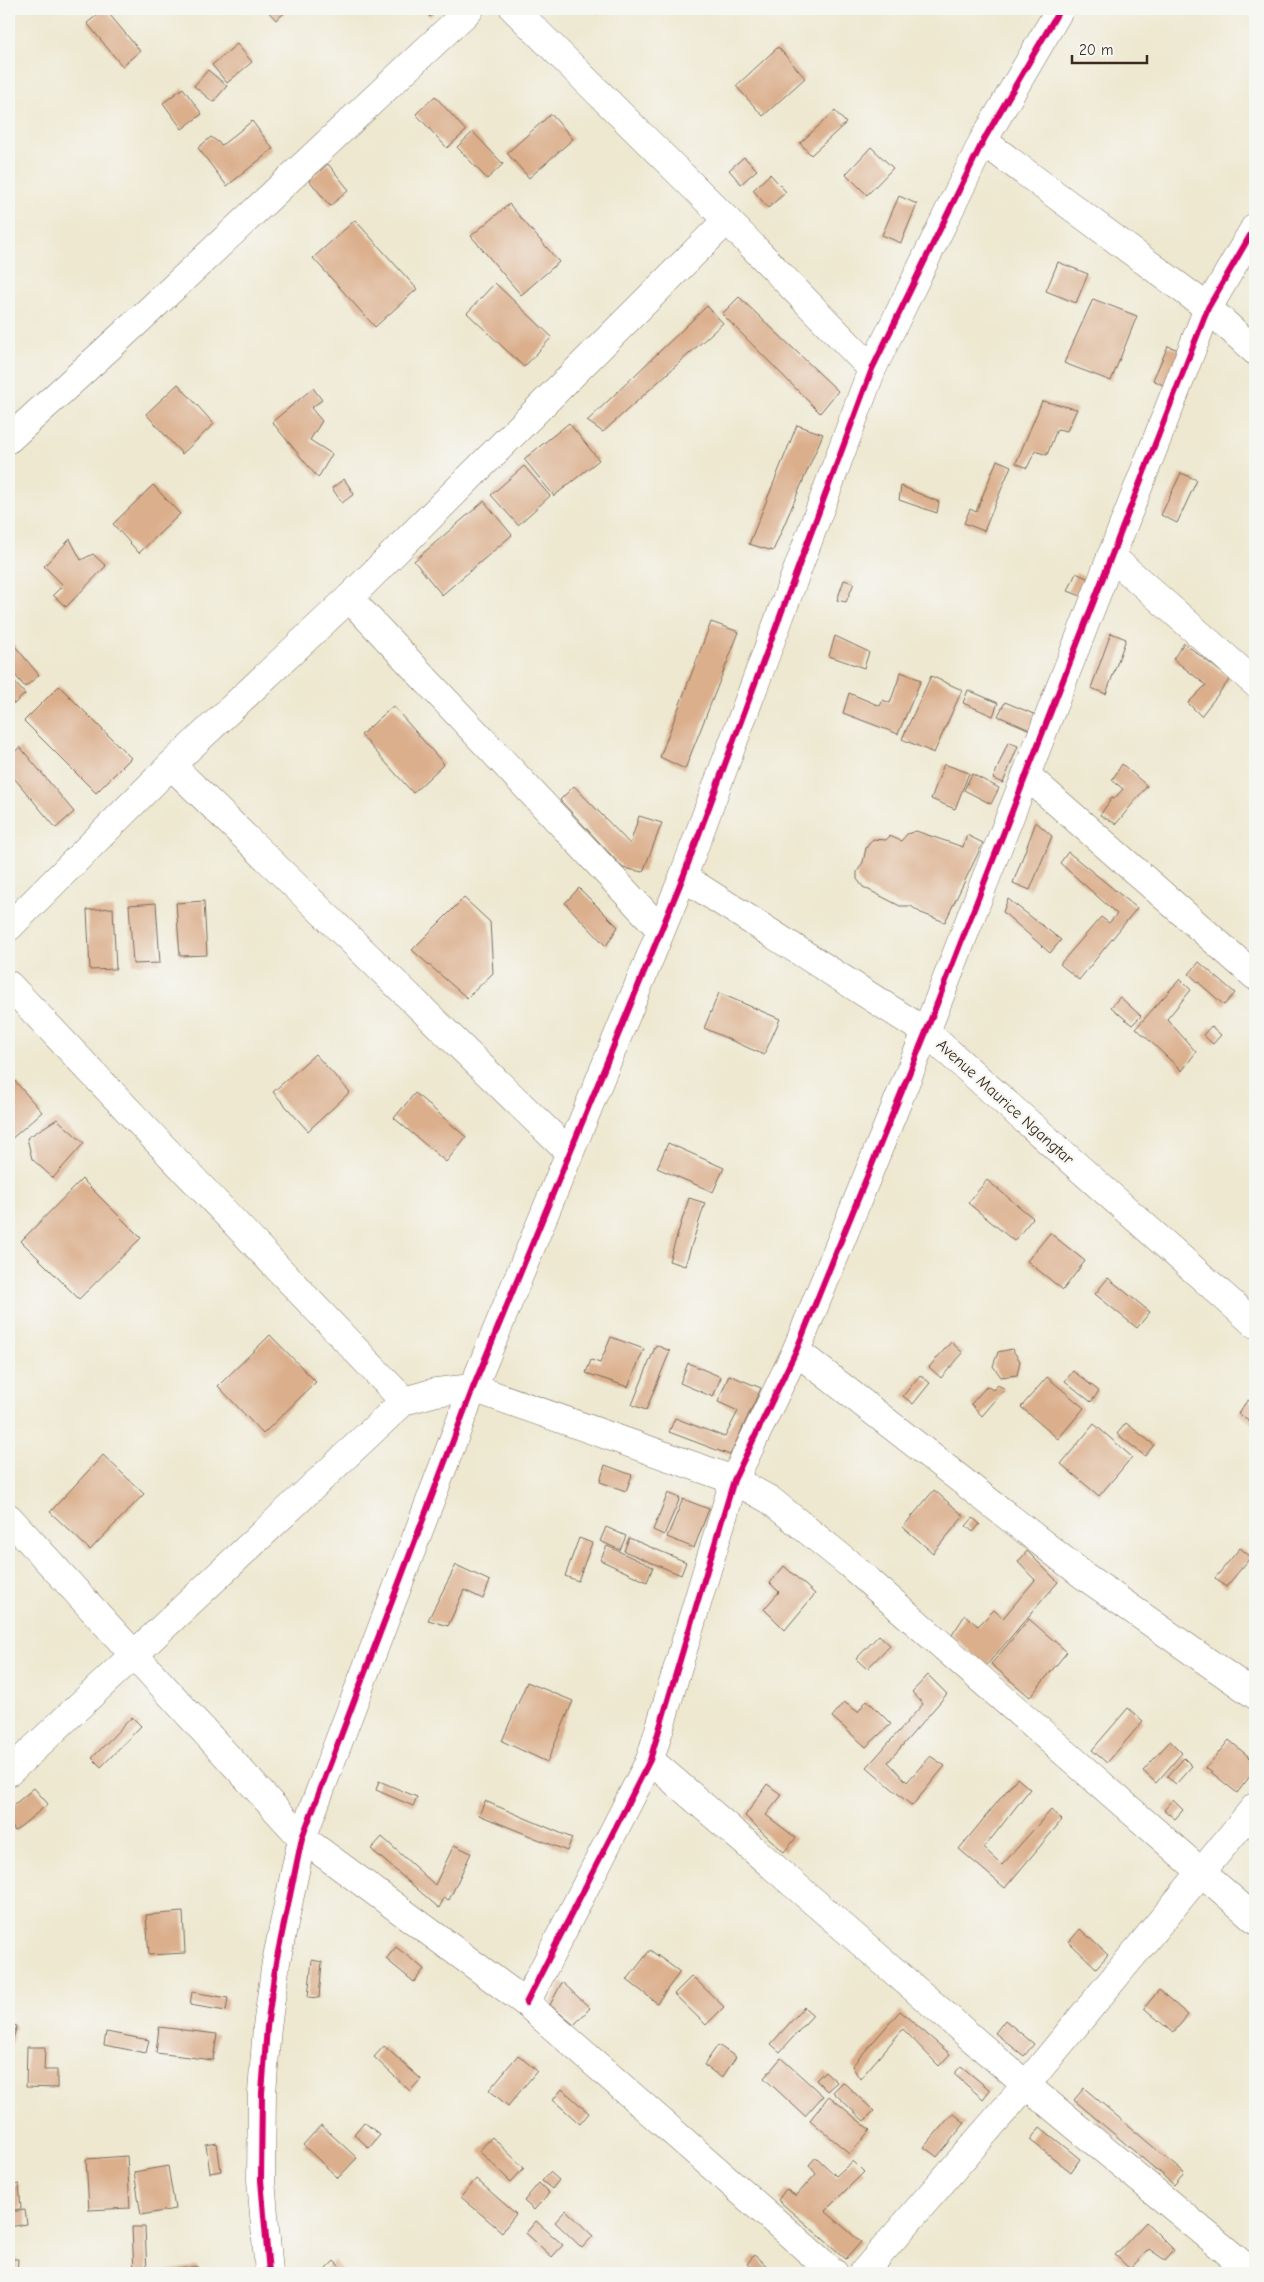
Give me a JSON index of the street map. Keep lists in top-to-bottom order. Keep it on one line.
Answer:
{"streets":{"street":["Avenue Maurice Ngangtar"]},"scale_bar":"20 m"}
